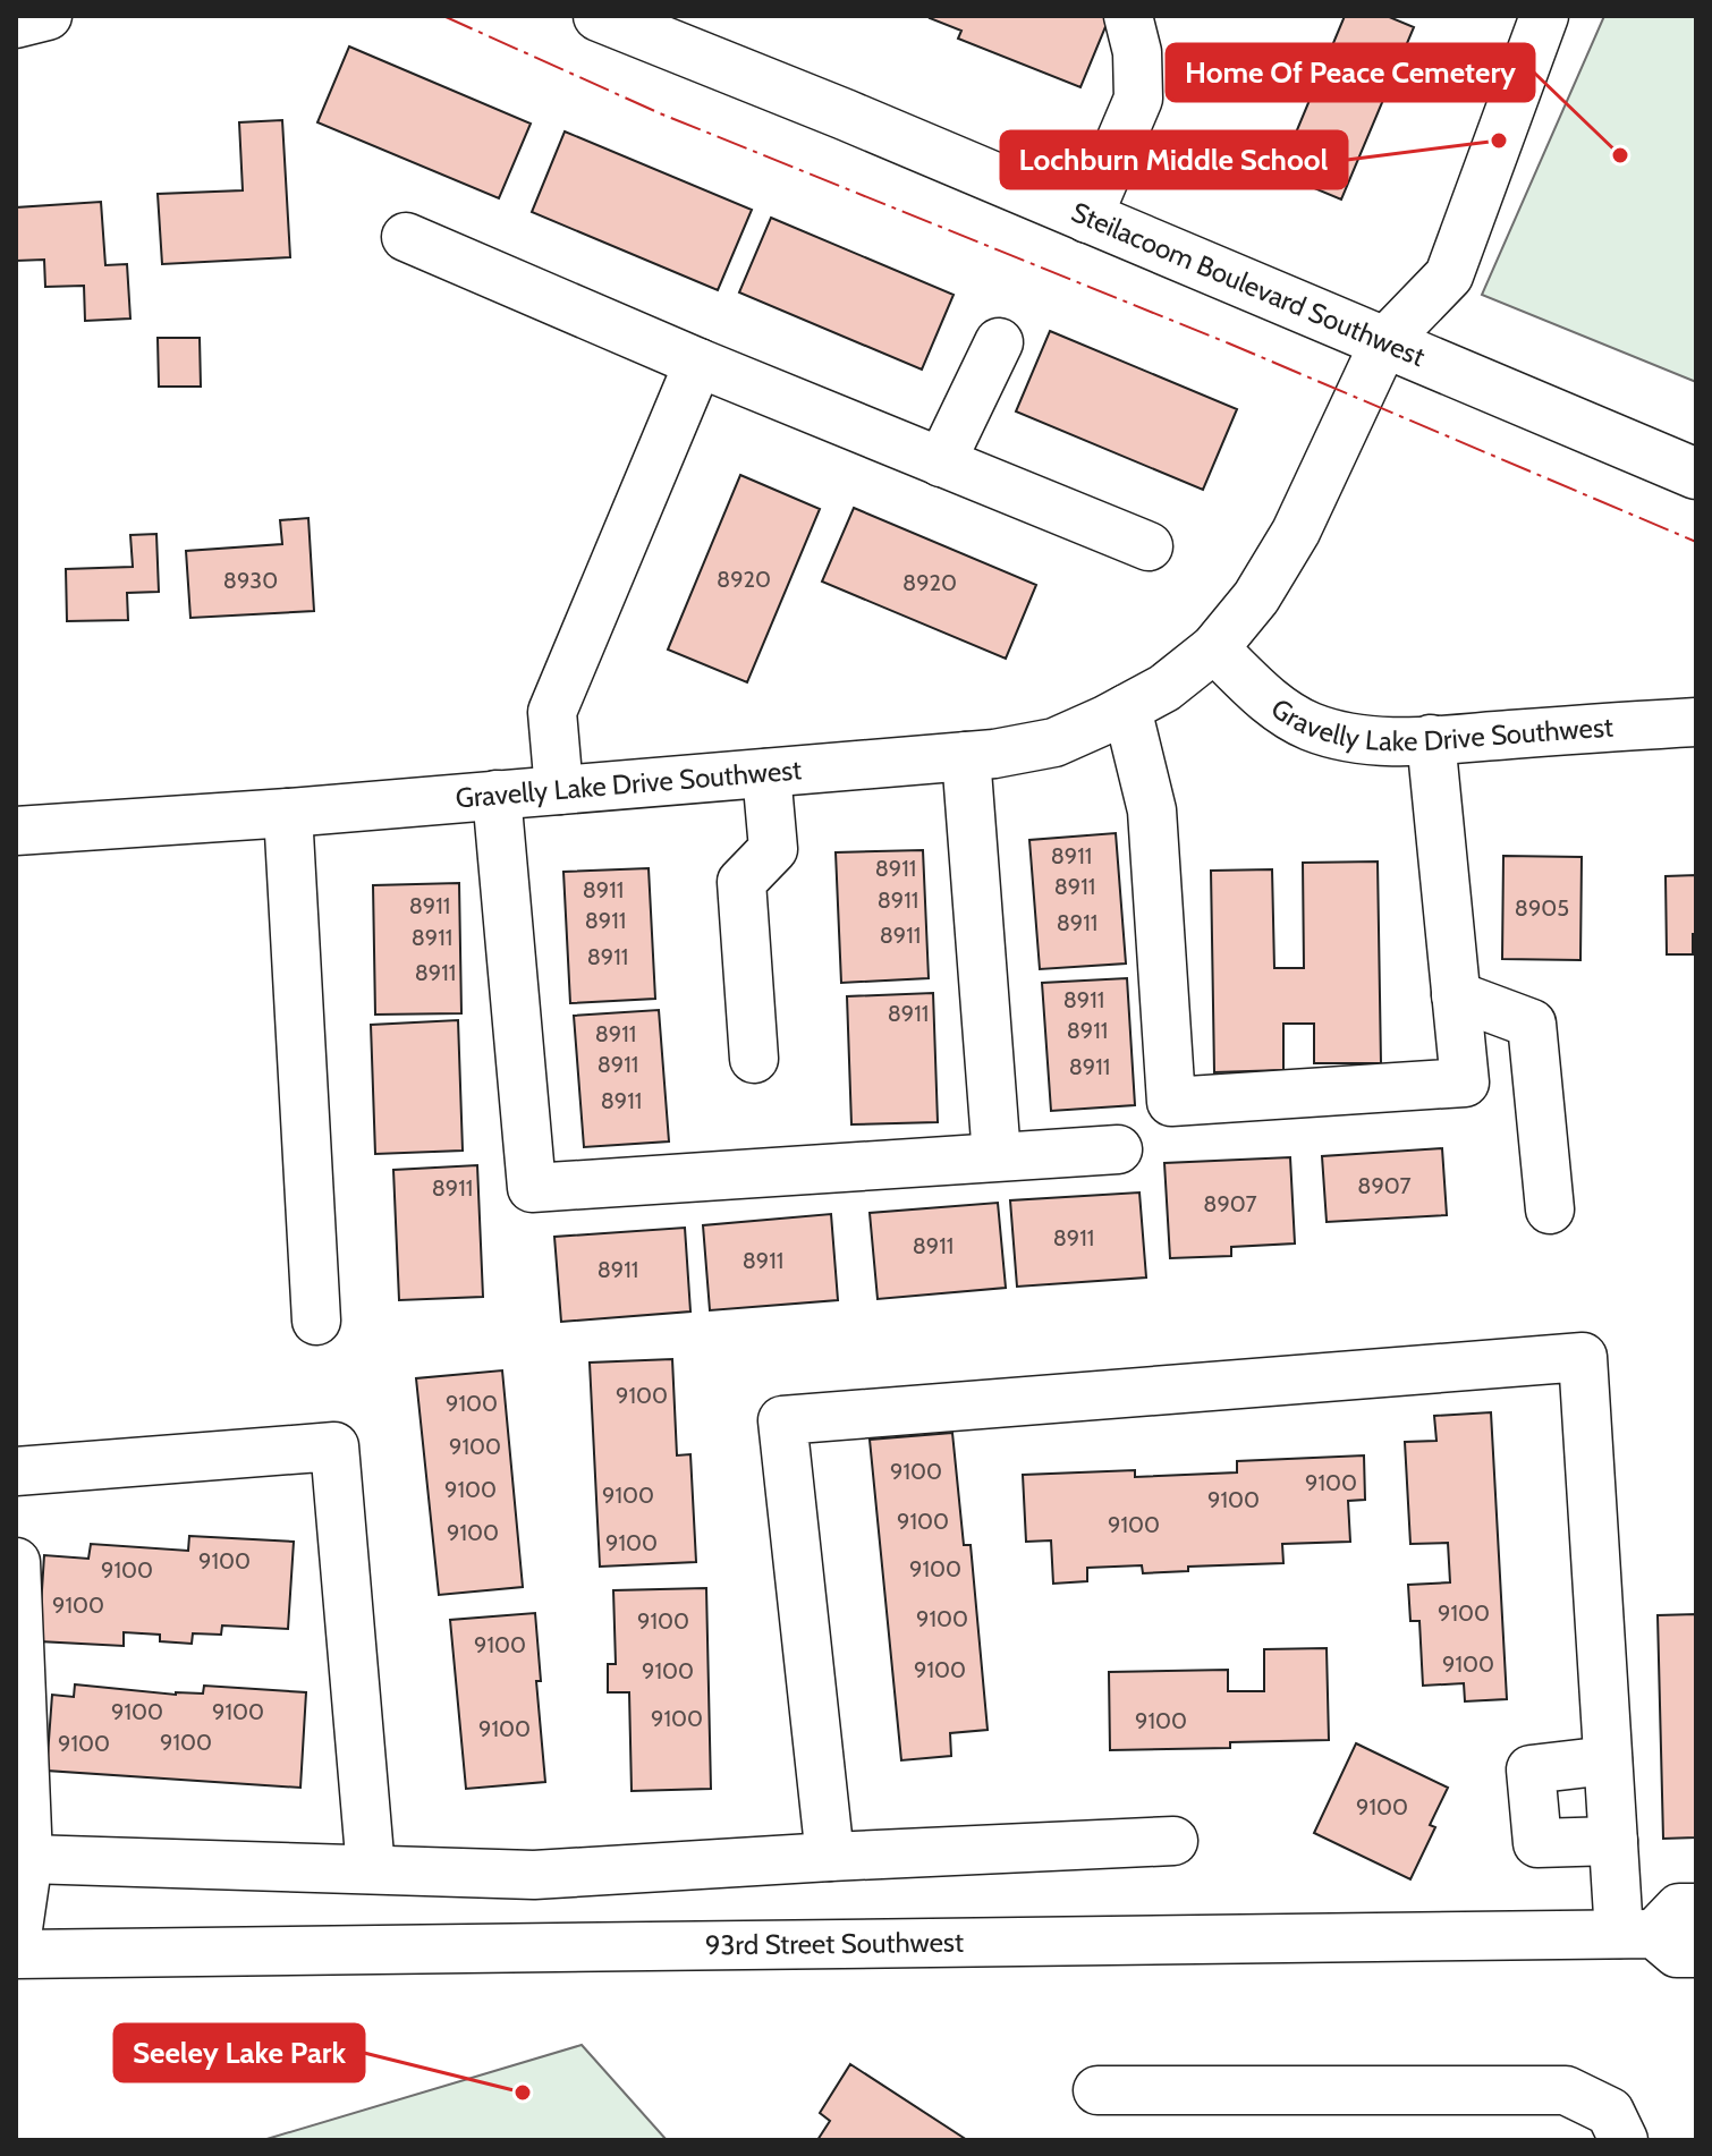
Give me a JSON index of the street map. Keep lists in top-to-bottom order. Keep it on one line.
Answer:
{"streets":{"main road":["Steilacoom Boulevard Southwest"],"street":["Gravelly Lake Drive Southwest","93rd Street Southwest"]},"crossings":[["Steilacoom Boulevard Southwest","Gravelly Lake Drive Southwest"]],"places":["Lochburn Middle School","Home Of Peace Cemetery","Seeley Lake Park"],"house_numbers":["8920","8930","8920","8911","8911","8911","8911","8911","8911","8905","8911","8911","8911","8911","8911","8911","8911","8911","8911","8911","8911","8911","8911","8907","8911","8907","8911","8911","8911","8911","9100","9100","9100","9100","9100","9100","9100","9100","9100","9100","9100","9100","9100","9100","9100","9100","9100","9100","9100","9100","9100","9100","9100","9100","9100","9100","9100","9100","9100","9100","9100"]}
